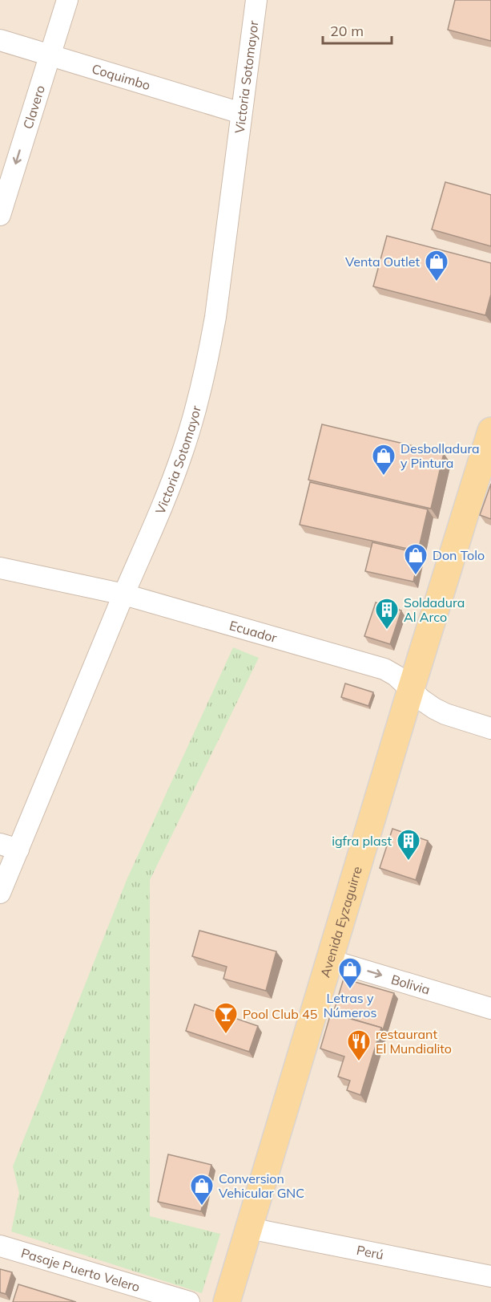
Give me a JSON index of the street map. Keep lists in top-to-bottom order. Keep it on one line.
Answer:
{"streets":{"main road":["Avenida Eyzaguirre"],"street":["Coquimbo","Victoria Sotomayor","Clavero","Ecuador","Bolivia","Perú","Pasaje Puerto Velero"]},"crossings":[["Coquimbo","Victoria Sotomayor"],["Coquimbo","Clavero"],["Victoria Sotomayor","Ecuador"],["Ecuador","Avenida Eyzaguirre"],["Avenida Eyzaguirre","Bolivia"],["Avenida Eyzaguirre","Perú"]],"one_way":["Clavero","Bolivia"],"places":{"shop":["Venta Outlet","Desbolladura y Pintura","Don Tolo","Letras y Números","Conversion Vehicular GNC"],"building":["Soldadura Al Arco","igfra plast"],"bar":["Pool Club 45"],"restaurant":["restaurant El Mundialito"]},"scale_bar":"20 m"}
